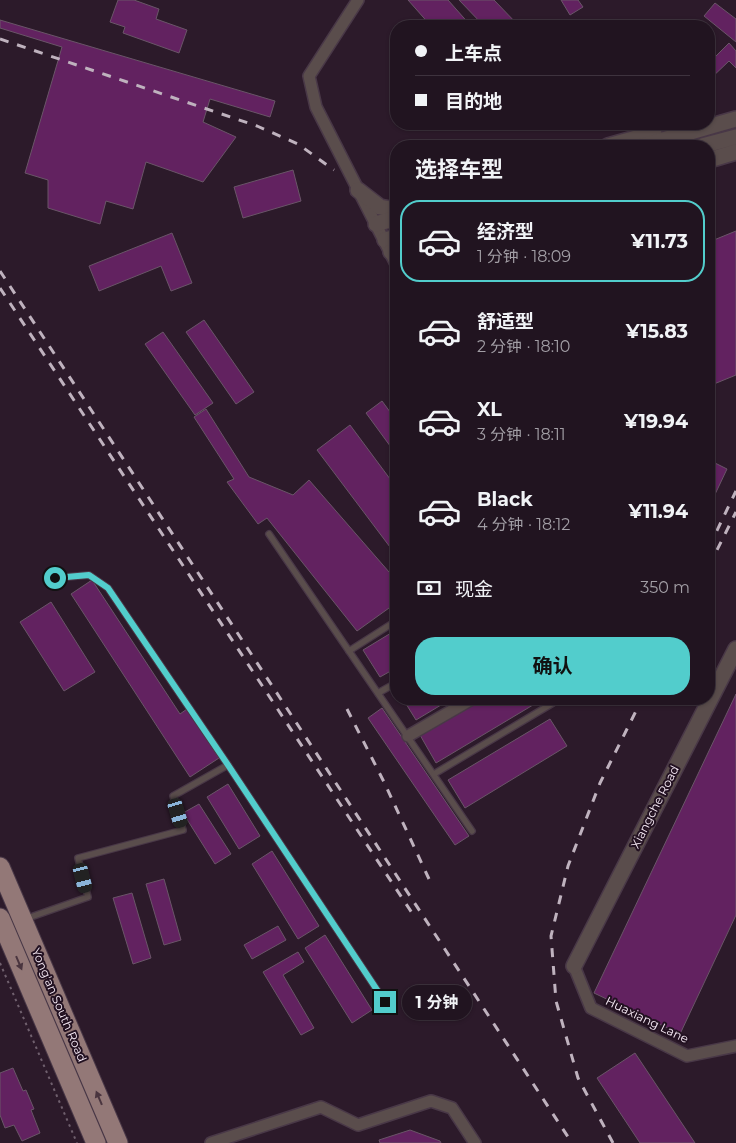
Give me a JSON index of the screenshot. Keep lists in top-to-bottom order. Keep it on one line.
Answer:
{"streets":{"main road":["Yong'an South Road"],"street":["Xiangche Road","Huaxiang Lane"]},"crossings":[["Xiangche Road","Huaxiang Lane"]],"page":{"banner":["上车点","目的地"],"heading":"选择车型","list":[{"name":"经济型","note":"1 分钟 · 18:09","value":"¥11.73"},{"name":"舒适型","note":"2 分钟 · 18:10","value":"¥15.83"},{"name":"XL","note":"3 分钟 · 18:11","value":"¥19.94"},{"name":"Black","note":"4 分钟 · 18:12","value":"¥11.94"}],"pay":["现金","350 m"],"buttons":"确认","bubble":"1 分钟"}}
